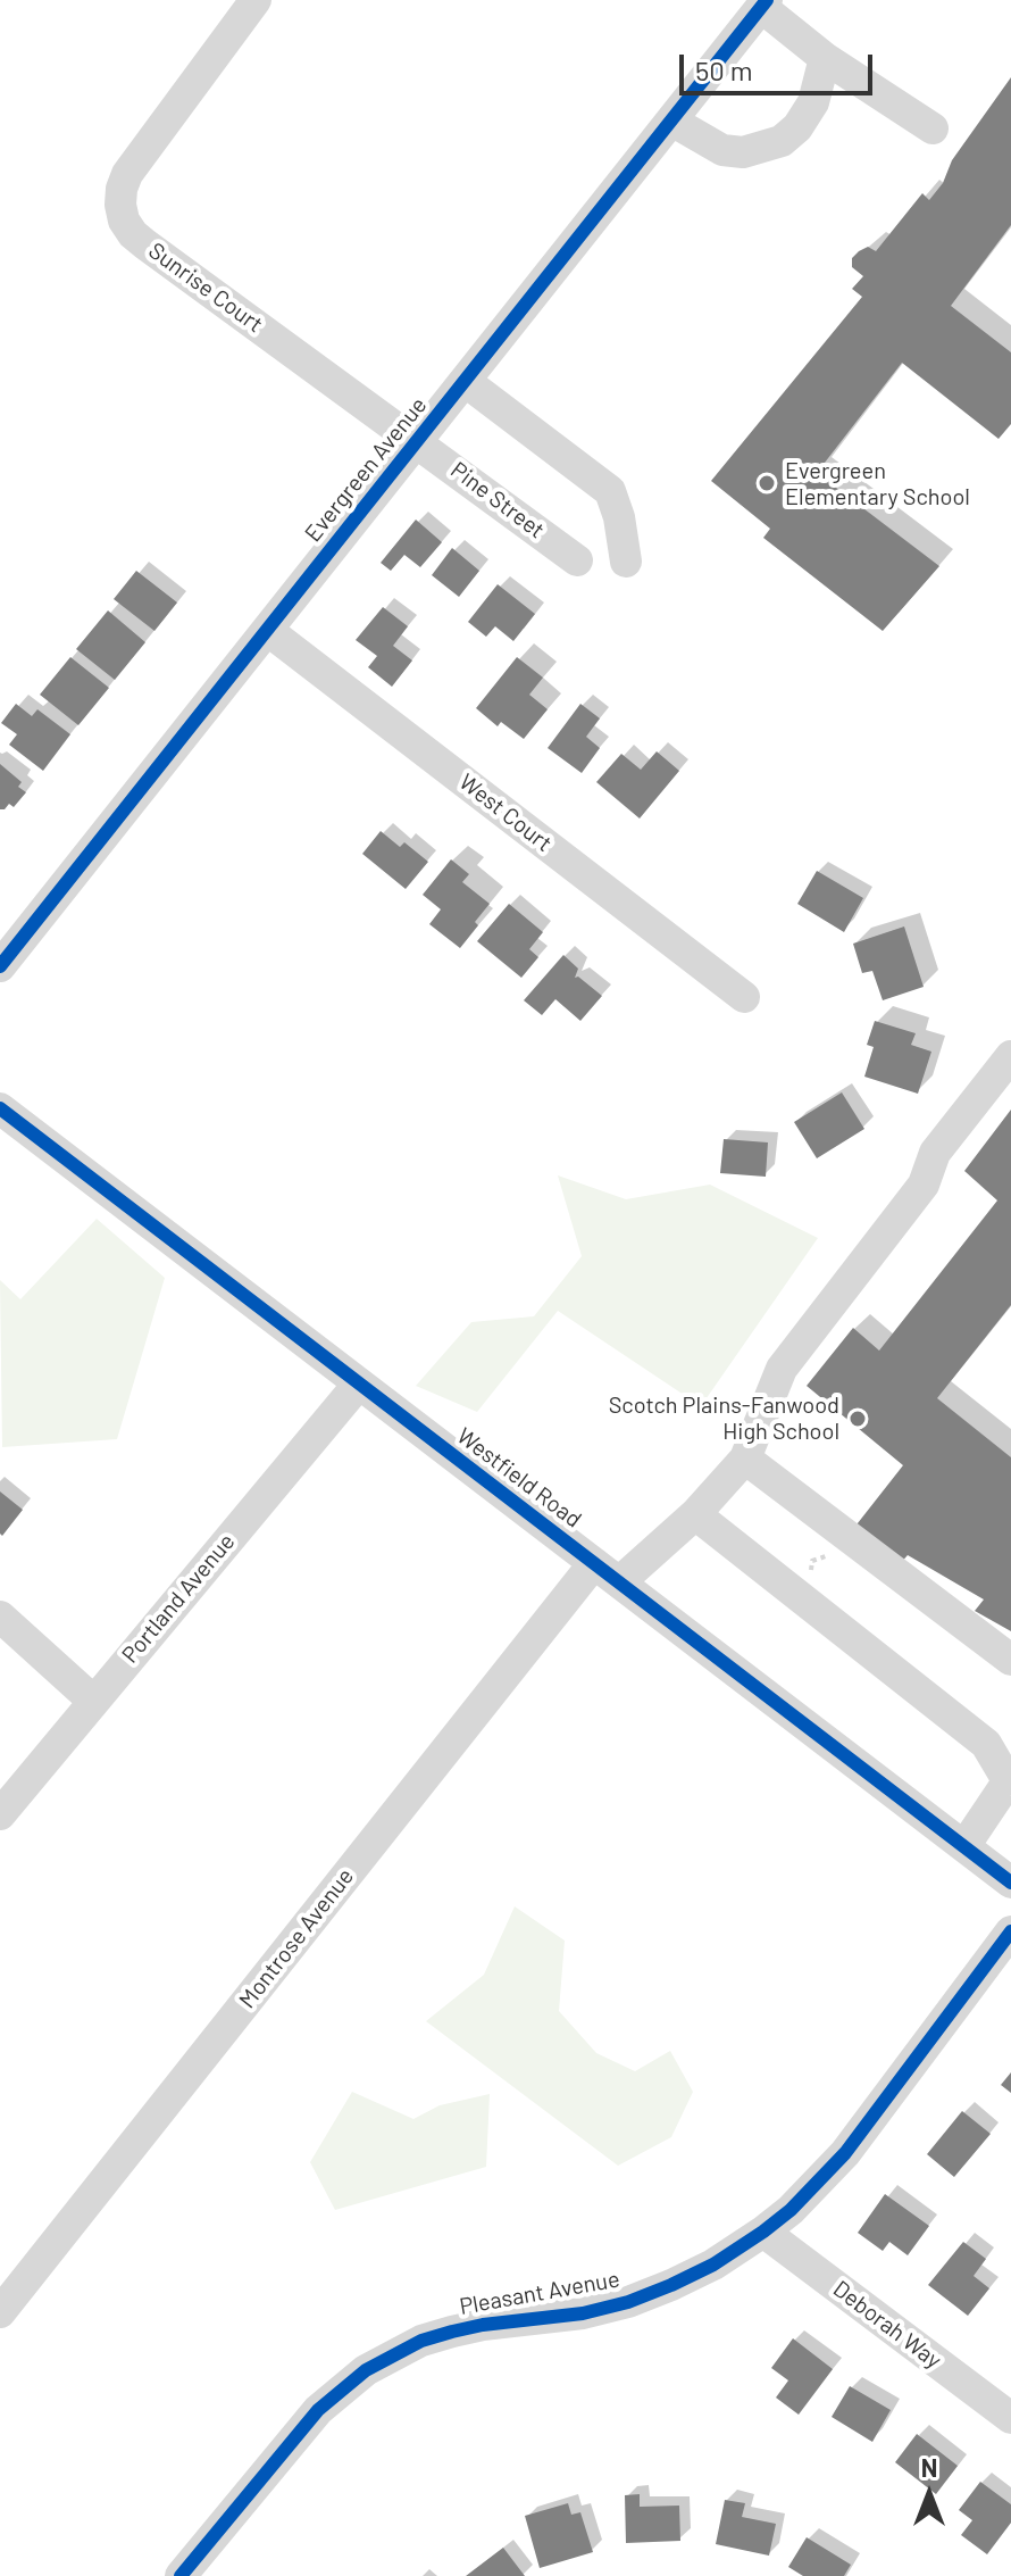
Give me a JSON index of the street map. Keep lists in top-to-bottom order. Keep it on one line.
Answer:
{"streets":{"street":["Sunrise Court","Evergreen Avenue","Pine Street","West Court","Westfield Road","Portland Avenue","Montrose Avenue","Pleasant Avenue","Deborah Way"]},"crossings":[["Sunrise Court","Evergreen Avenue"],["Sunrise Court","Pine Street"],["Evergreen Avenue","Pine Street"],["Evergreen Avenue","West Court"],["Westfield Road","Portland Avenue"],["Westfield Road","Montrose Avenue"],["Pleasant Avenue","Deborah Way"]],"places":["Evergreen Elementary School","Scotch Plains-Fanwood High School"],"scale_bar":"50 m","north":"top"}
